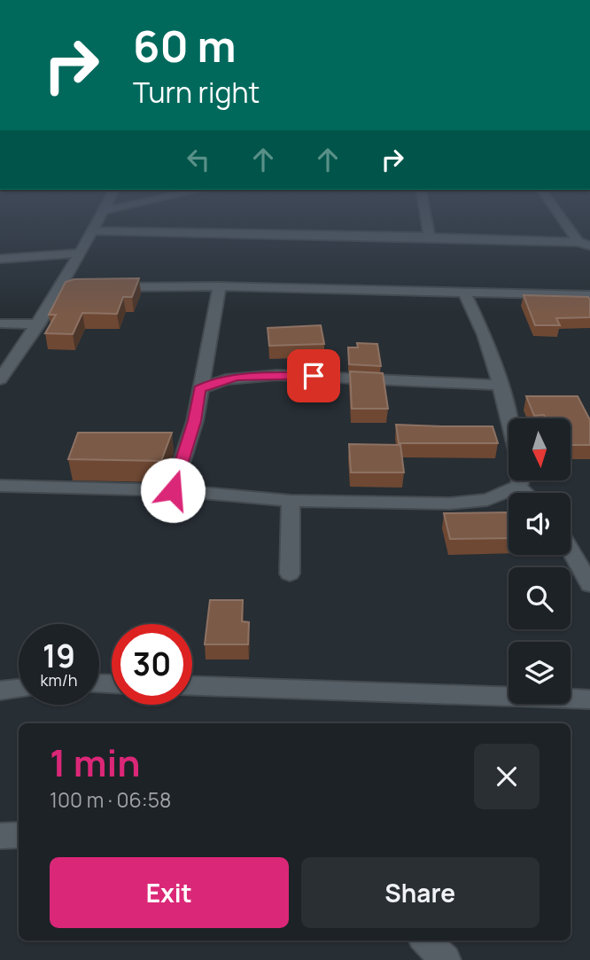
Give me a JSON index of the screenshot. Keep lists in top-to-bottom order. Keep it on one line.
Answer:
{"north":"bottom","page":{"turn":["60 m","Turn right"],"speed":"19 km/h","limit":"30","heading":["1 min","100 m · 06:58"],"buttons":["Exit","Share"]}}
